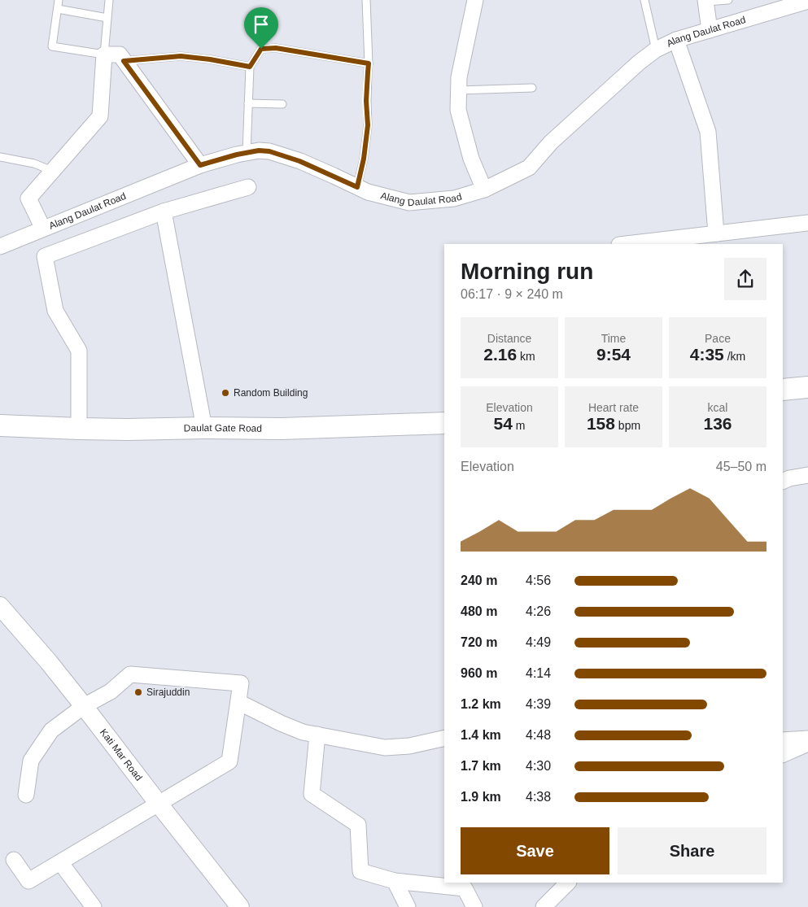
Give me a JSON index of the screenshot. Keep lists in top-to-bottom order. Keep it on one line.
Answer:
{"streets":{"main road":["Daulat Gate Road"],"street":["Alang Daulat Road","Kati Mar Road"]},"places":["Random Building","Sirajuddin"],"page":{"heading":["Morning run","06:17 · 9 × 240 m"],"stats":[["Distance","2.16 km"],["Time","9:54"],["Pace","4:35 /km"],["Elevation","54 m"],["Heart rate","158 bpm"],["kcal","136"]],"chart":["Elevation","45–50 m"],"list":[{"name":"240 m","note":"4:56"},{"name":"480 m","note":"4:26"},{"name":"720 m","note":"4:49"},{"name":"960 m","note":"4:14"},{"name":"1.2 km","note":"4:39"},{"name":"1.4 km","note":"4:48"},{"name":"1.7 km","note":"4:30"},{"name":"1.9 km","note":"4:38"}],"buttons":["Save","Share"]}}
